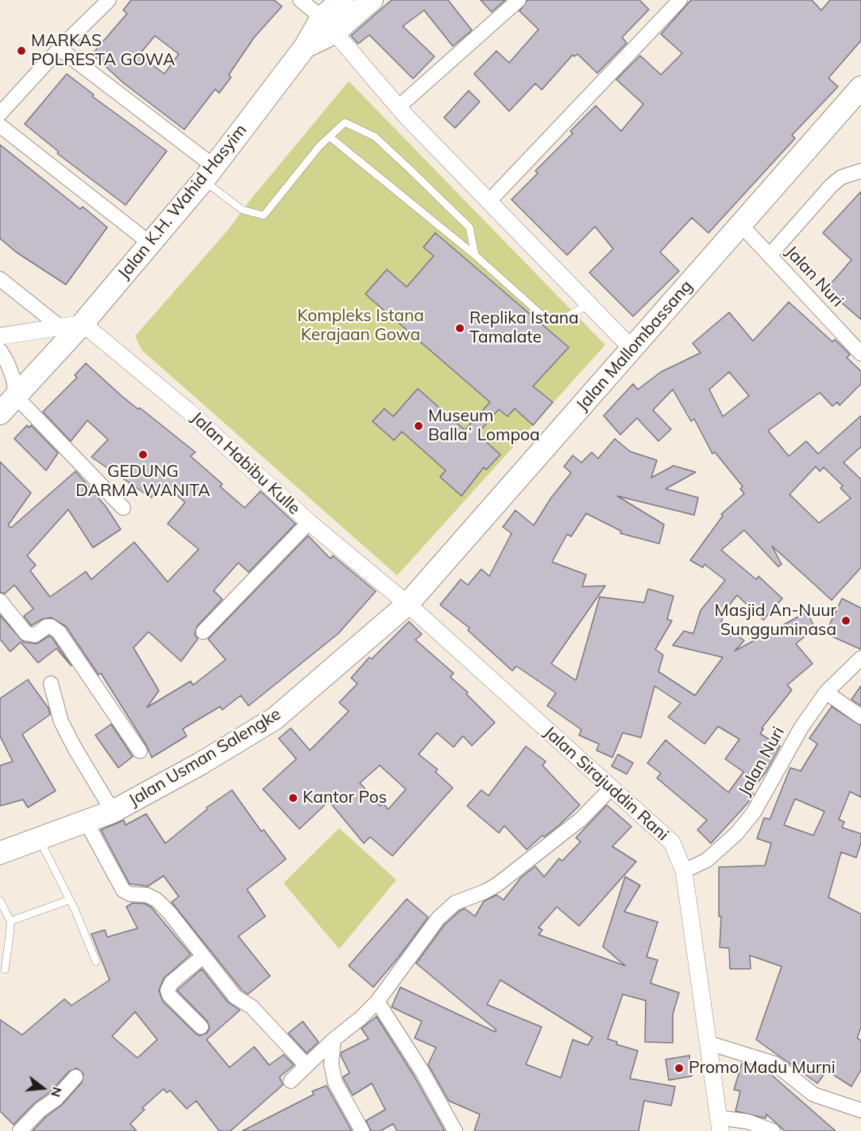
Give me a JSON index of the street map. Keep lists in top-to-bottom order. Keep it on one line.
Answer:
{"streets":{"highway":["Jalan K.H. Wahid Hasyim","Jalan Mallombassang","Jalan Usman Salengke"],"street":["Jalan Nuri","Jalan Habibu Kulle","Jalan Sirajuddin Rani"]},"crossings":[["Jalan K.H. Wahid Hasyim","Jalan Habibu Kulle"],["Jalan Nuri","Jalan Mallombassang"],["Jalan Nuri","Jalan Sirajuddin Rani"],["Jalan Mallombassang","Jalan Habibu Kulle"],["Jalan Mallombassang","Jalan Usman Salengke"],["Jalan Mallombassang","Jalan Sirajuddin Rani"],["Jalan Habibu Kulle","Jalan Usman Salengke"],["Jalan Habibu Kulle","Jalan Sirajuddin Rani"],["Jalan Usman Salengke","Jalan Sirajuddin Rani"]],"parks":["Kompleks Istana Kerajaan Gowa"],"places":["MARKAS POLRESTA GOWA","Replika Istana Tamalate","Museum Ballaʼ Lompoa","GEDUNG DARMA WANITA","Masjid An-Nuur Sungguminasa","Kantor Pos","Promo Madu Murni"],"north":"right"}
